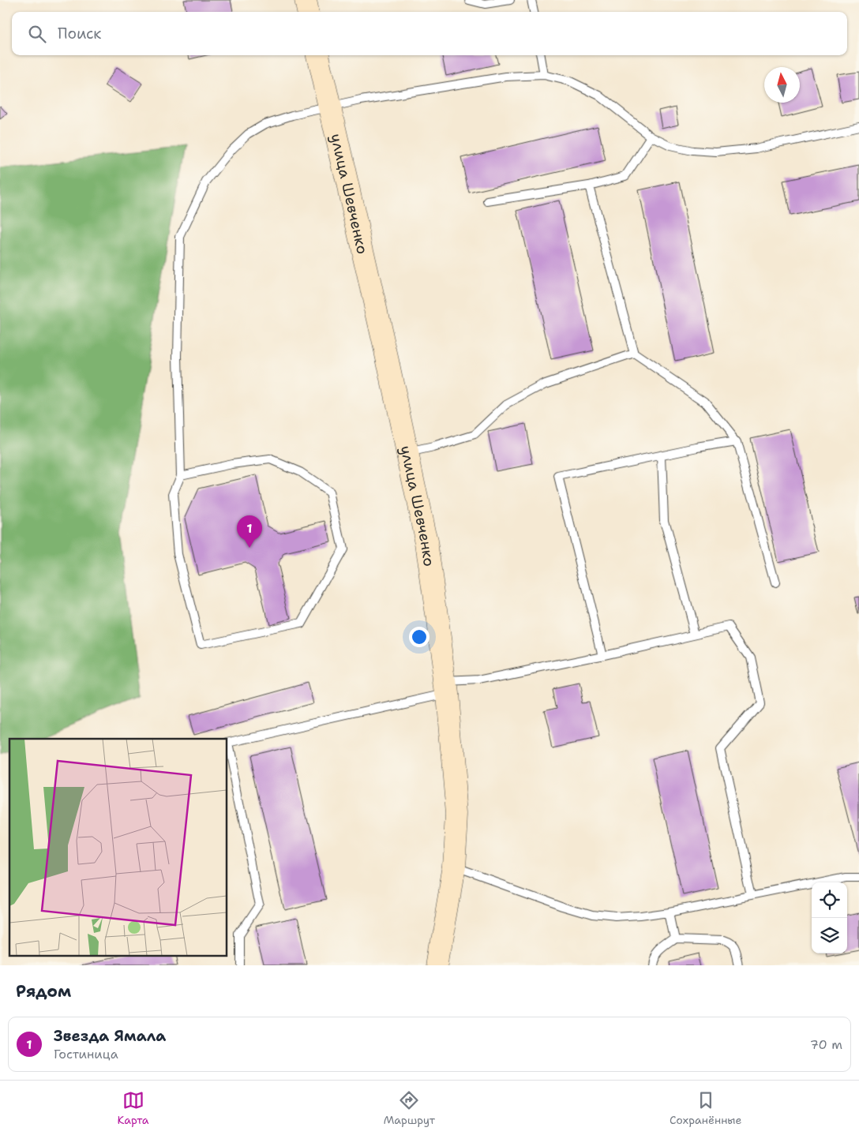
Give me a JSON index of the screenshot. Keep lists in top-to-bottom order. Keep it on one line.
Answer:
{"streets":{"street":["улица Шевченко"]},"north":"top","page":{"search":"Поиск","pins":"1","heading":"Рядом","list":[{"mark":"1","name":"Звезда Ямала","note":"Гостиница","value":"70 m"}],"nav":["Карта","Маршрут","Сохранённые"]}}
